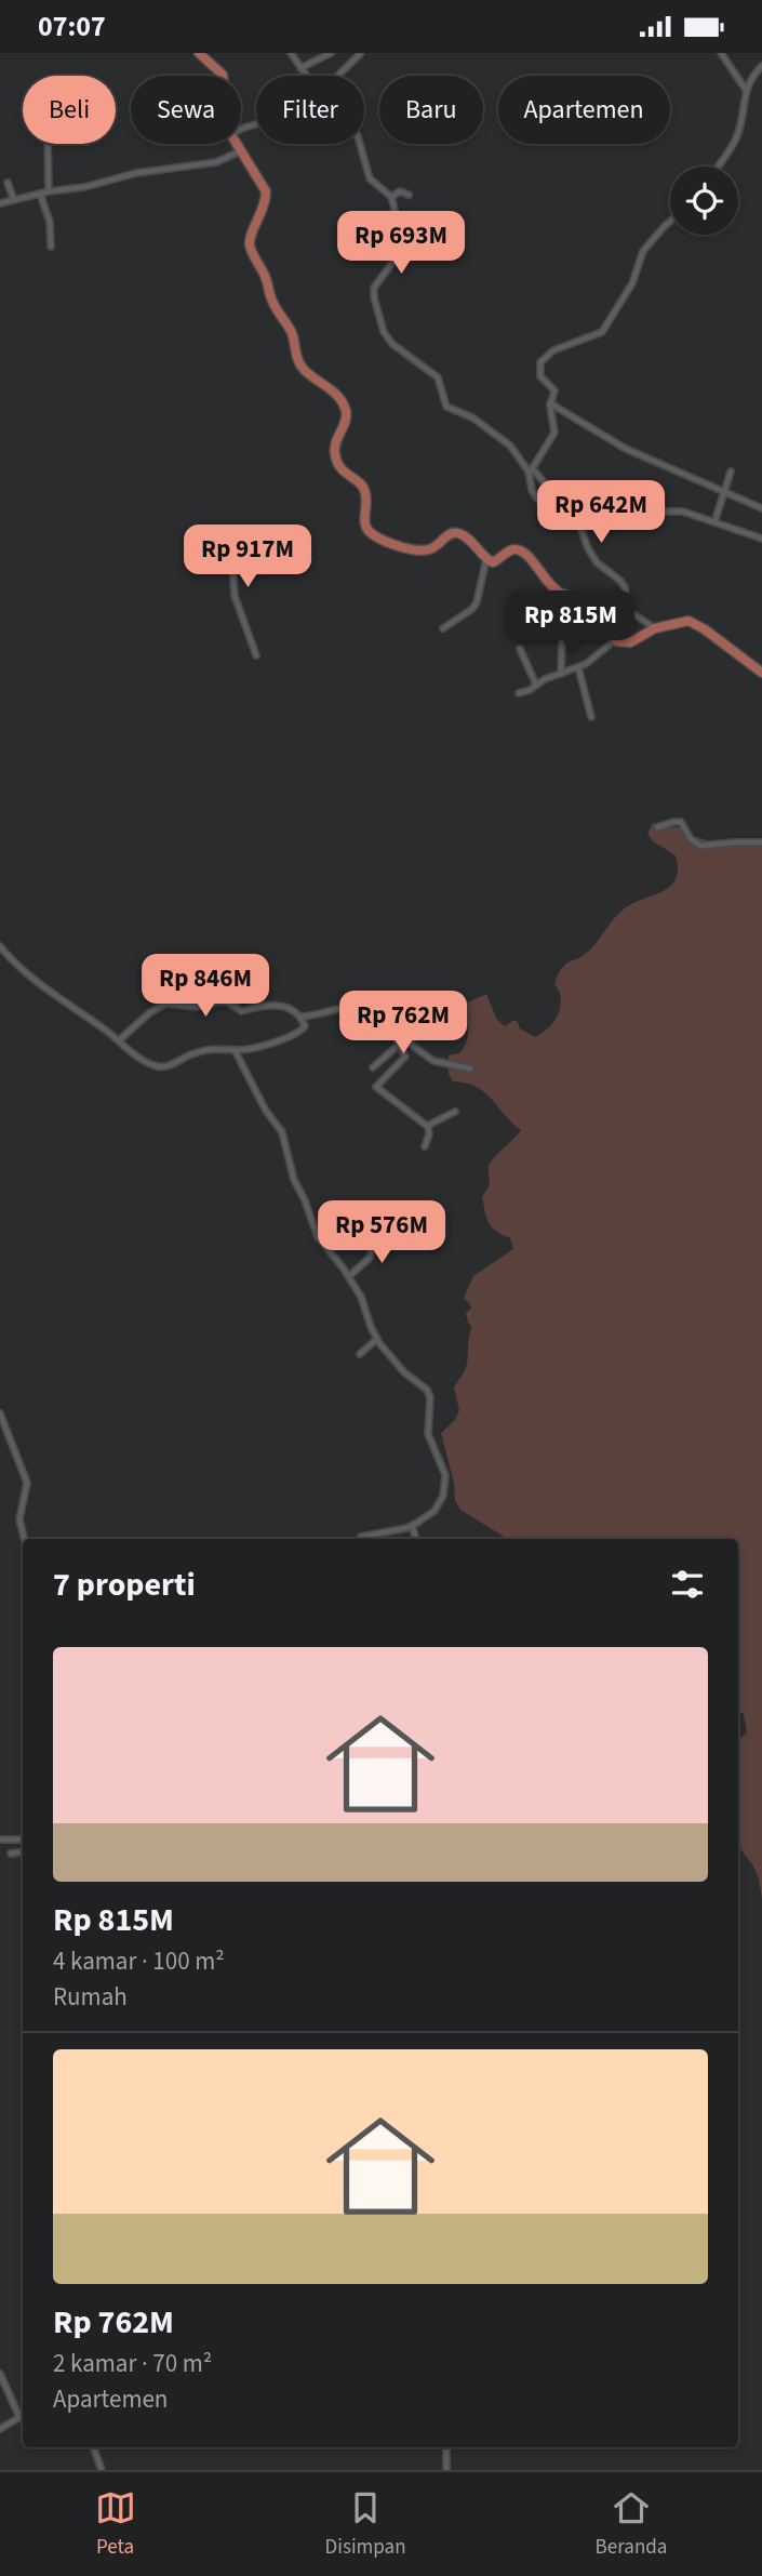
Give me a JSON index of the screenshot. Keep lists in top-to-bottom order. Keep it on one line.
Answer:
{"page":{"status":"07:07","chip":["Beli","Sewa","Filter","Baru","Apartemen"],"price":["Rp 693M","Rp 642M","Rp 917M","Rp 815M","Rp 846M","Rp 762M","Rp 576M"],"heading":"7 properti","list":[{"name":"Rp 815M","note":"4 kamar · 100 m² · Rumah"},{"name":"Rp 762M","note":"2 kamar · 70 m² · Apartemen"}],"tabs":["Peta","Disimpan","Beranda"]}}
